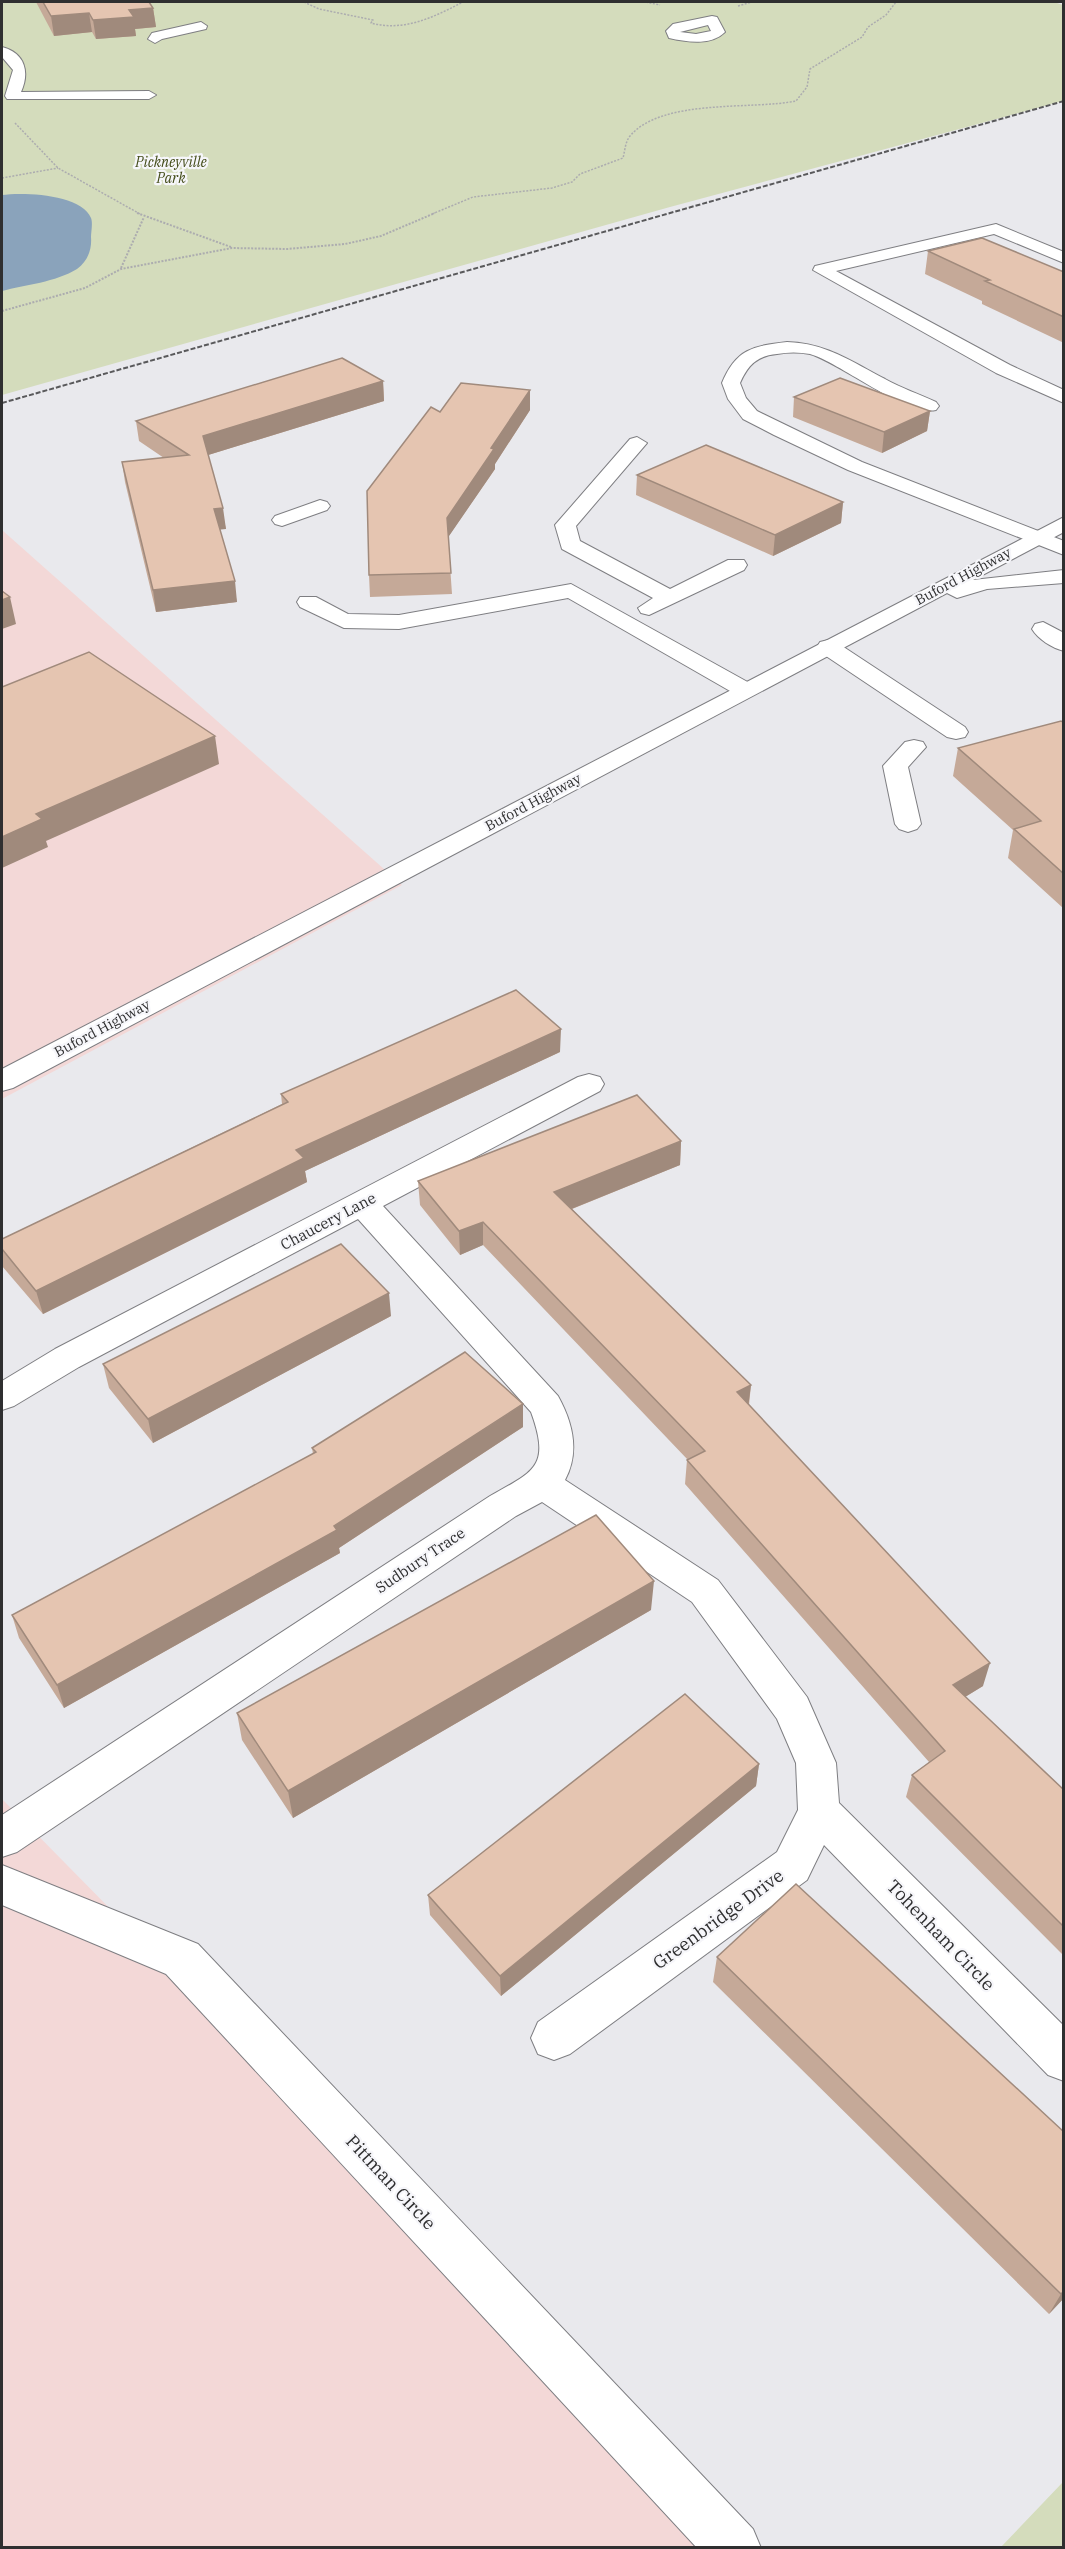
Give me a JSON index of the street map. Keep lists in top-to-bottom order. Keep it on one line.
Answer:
{"streets":{"street":["Buford Highway","Chaucery Lane","Sudbury Trace","Greenbridge Drive","Tohenham Circle","Pittman Circle"]},"crossings":[["Sudbury Trace","Greenbridge Drive"],["Greenbridge Drive","Tohenham Circle"]],"parks":["Pickneyville Park"]}
